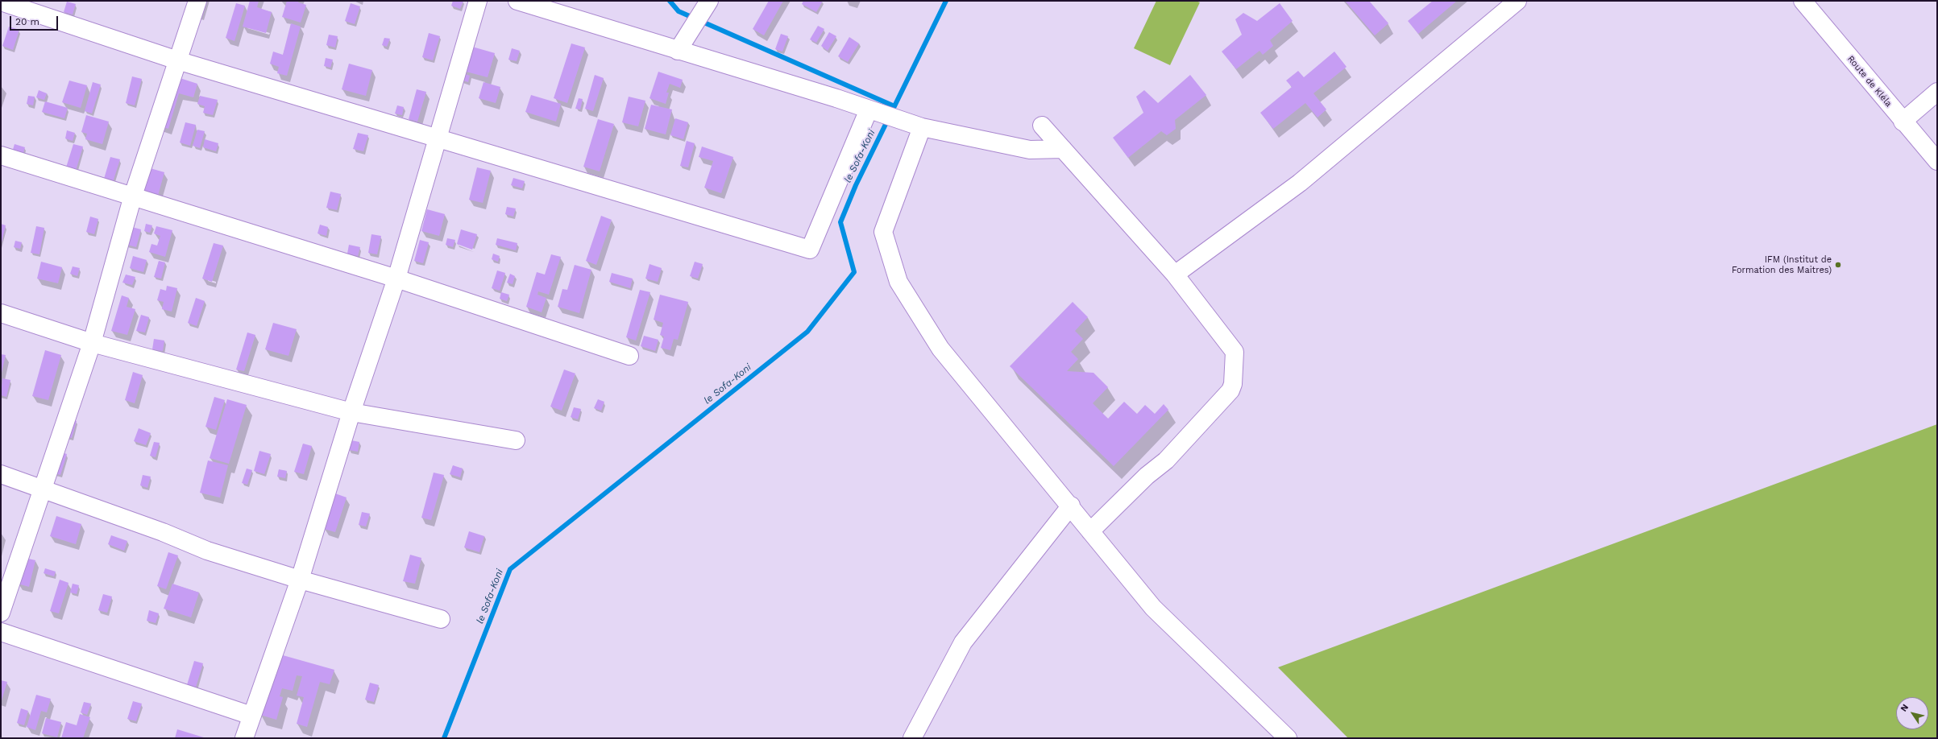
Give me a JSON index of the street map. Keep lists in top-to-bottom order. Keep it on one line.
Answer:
{"streets":{"street":["Route de Kléla"]},"water":["le Sofa-Koni"],"places":["IFM (Institut de Formation des Maitres)"],"scale_bar":"20 m","north":"top left"}
